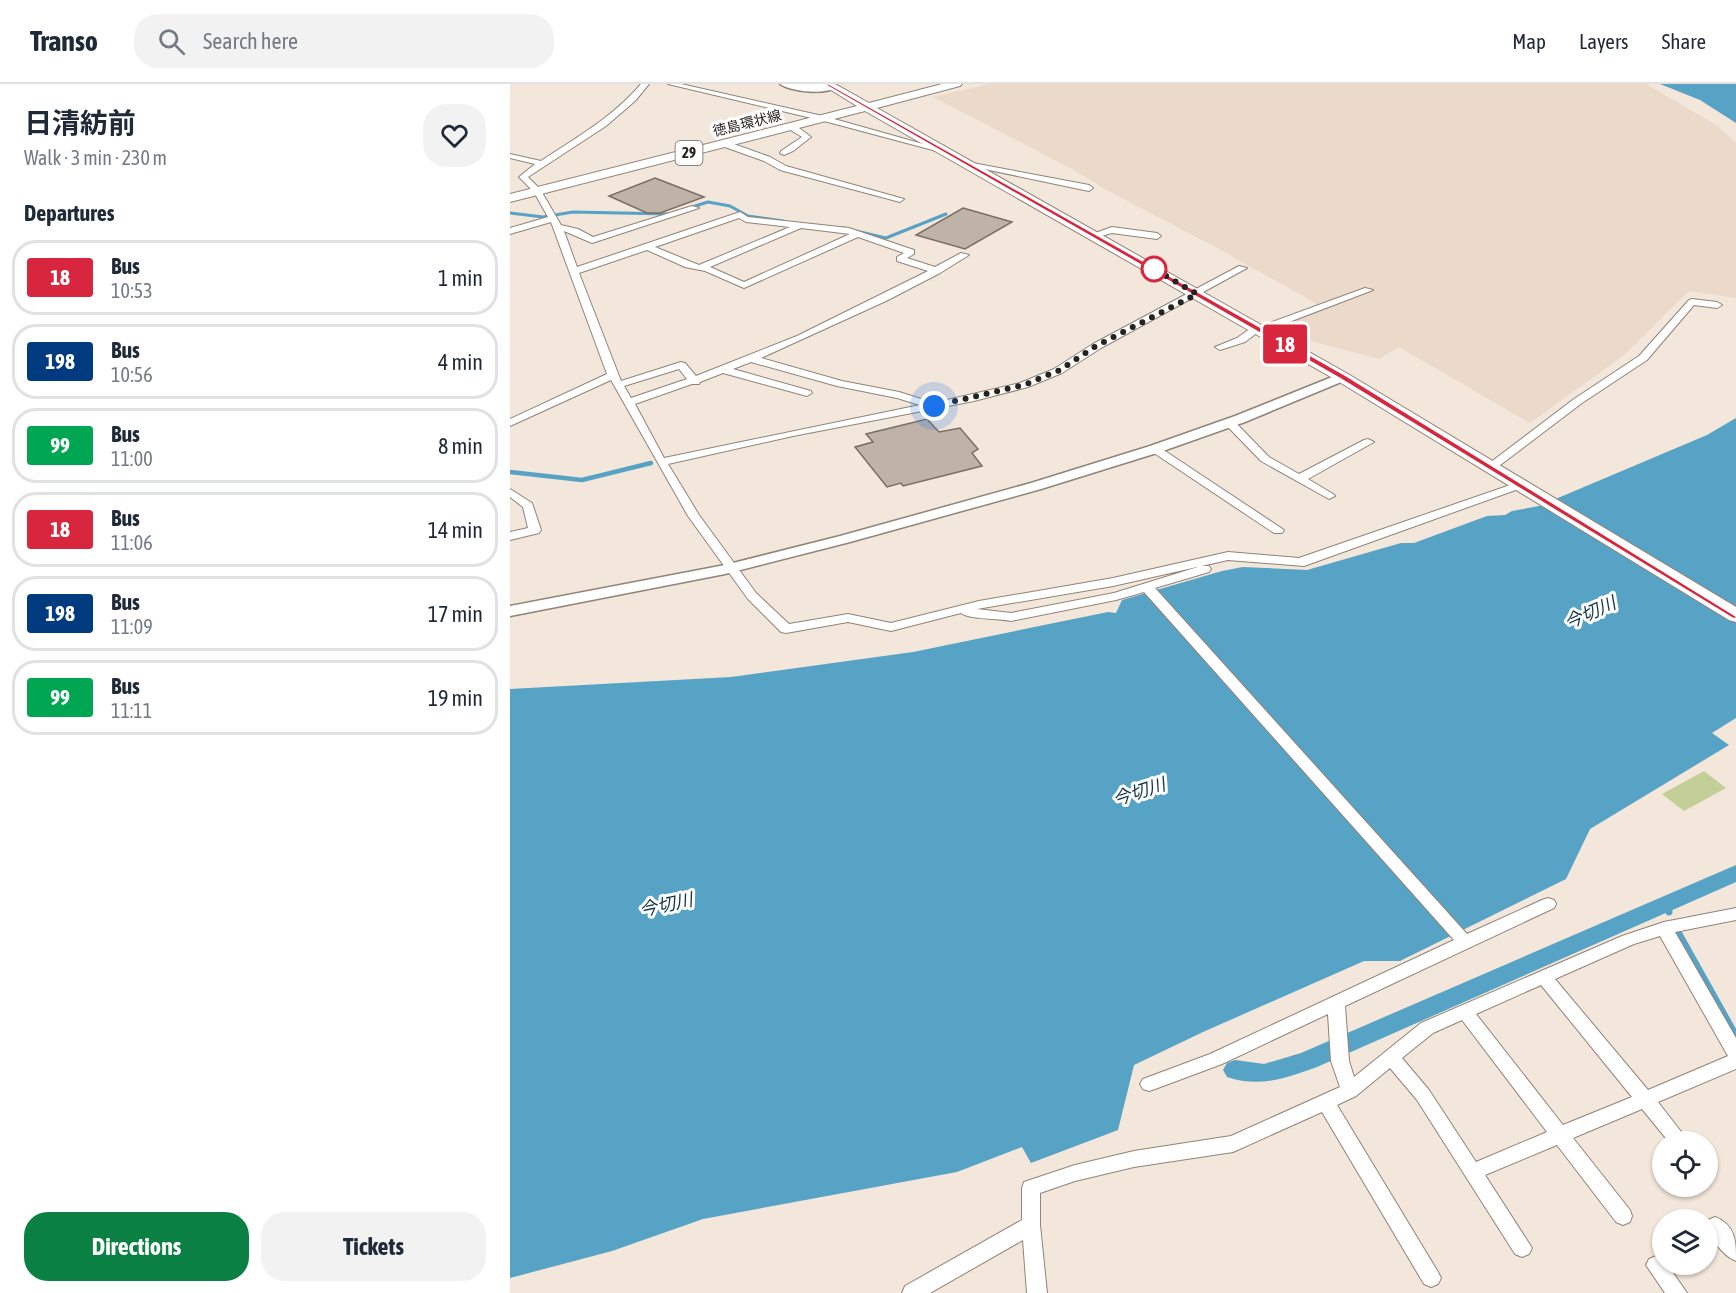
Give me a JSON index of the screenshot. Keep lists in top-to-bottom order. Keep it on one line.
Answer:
{"streets":{"main road":["徳島環状線","29"]},"water":["今切川"],"lines":["bus line 18"],"page":{"header":"Transo","search":"Search here","nav":["Map","Layers","Share"],"heading":[["日清紡前","Walk · 3 min · 230 m"],"Departures"],"on_map":"18","list":[{"mark":"18","name":"Bus","note":"10:53","value":"1 min"},{"mark":"198","name":"Bus","note":"10:56","value":"4 min"},{"mark":"99","name":"Bus","note":"11:00","value":"8 min"},{"mark":"18","name":"Bus","note":"11:06","value":"14 min"},{"mark":"198","name":"Bus","note":"11:09","value":"17 min"},{"mark":"99","name":"Bus","note":"11:11","value":"19 min"}],"buttons":["Directions","Tickets"]}}
